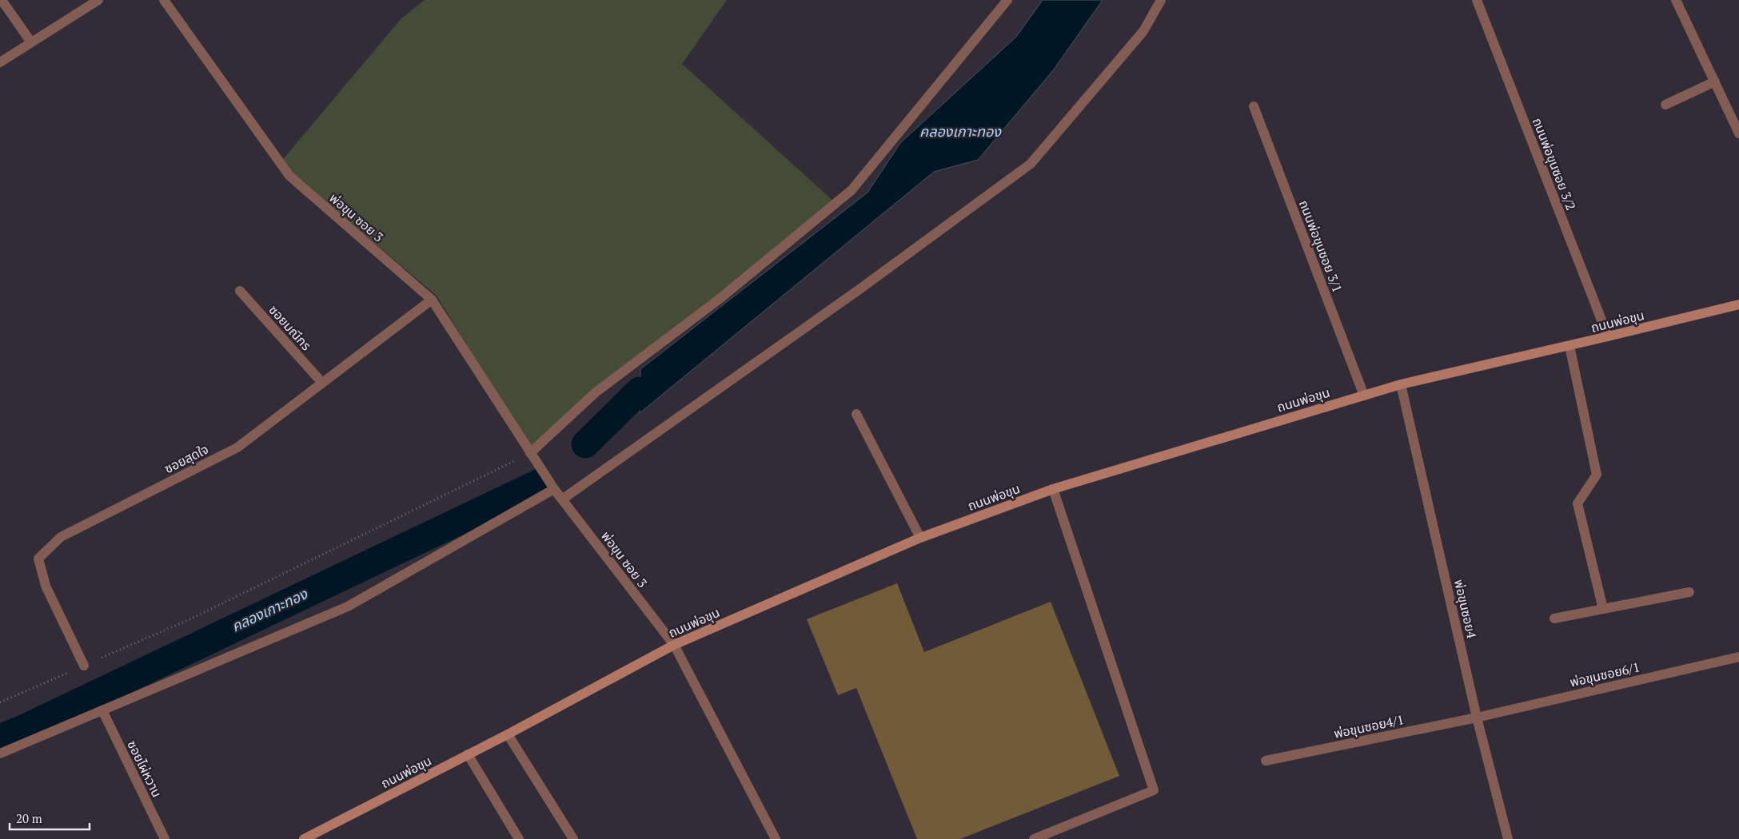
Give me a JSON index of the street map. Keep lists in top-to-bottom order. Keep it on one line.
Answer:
{"streets":{"main road":["ถนนพ่อขุน"],"street":["ถนนพ่อขุนซอย 3/2","พ่อขุน ซอย 3","ถนนพ่อขุนซอย 3/1","ซอยมณีกร","ซอยสุดใจ","พ่อขุนซอย4","พ่อขุนซอย6/1","พ่อขุนซอย4/1","ซอยไผ่หวาน"]},"crossings":[["ถนนพ่อขุนซอย 3/2","ถนนพ่อขุน"],["พ่อขุน ซอย 3","ถนนพ่อขุน"],["พ่อขุน ซอย 3","ซอยสุดใจ"],["ถนนพ่อขุนซอย 3/1","ถนนพ่อขุน"],["ถนนพ่อขุน","พ่อขุนซอย4"],["ซอยมณีกร","ซอยสุดใจ"],["พ่อขุนซอย4","พ่อขุนซอย6/1"],["พ่อขุนซอย4","พ่อขุนซอย4/1"],["พ่อขุนซอย6/1","พ่อขุนซอย4/1"]],"water":["คลองเกาะทอง"],"scale_bar":"20 m"}
